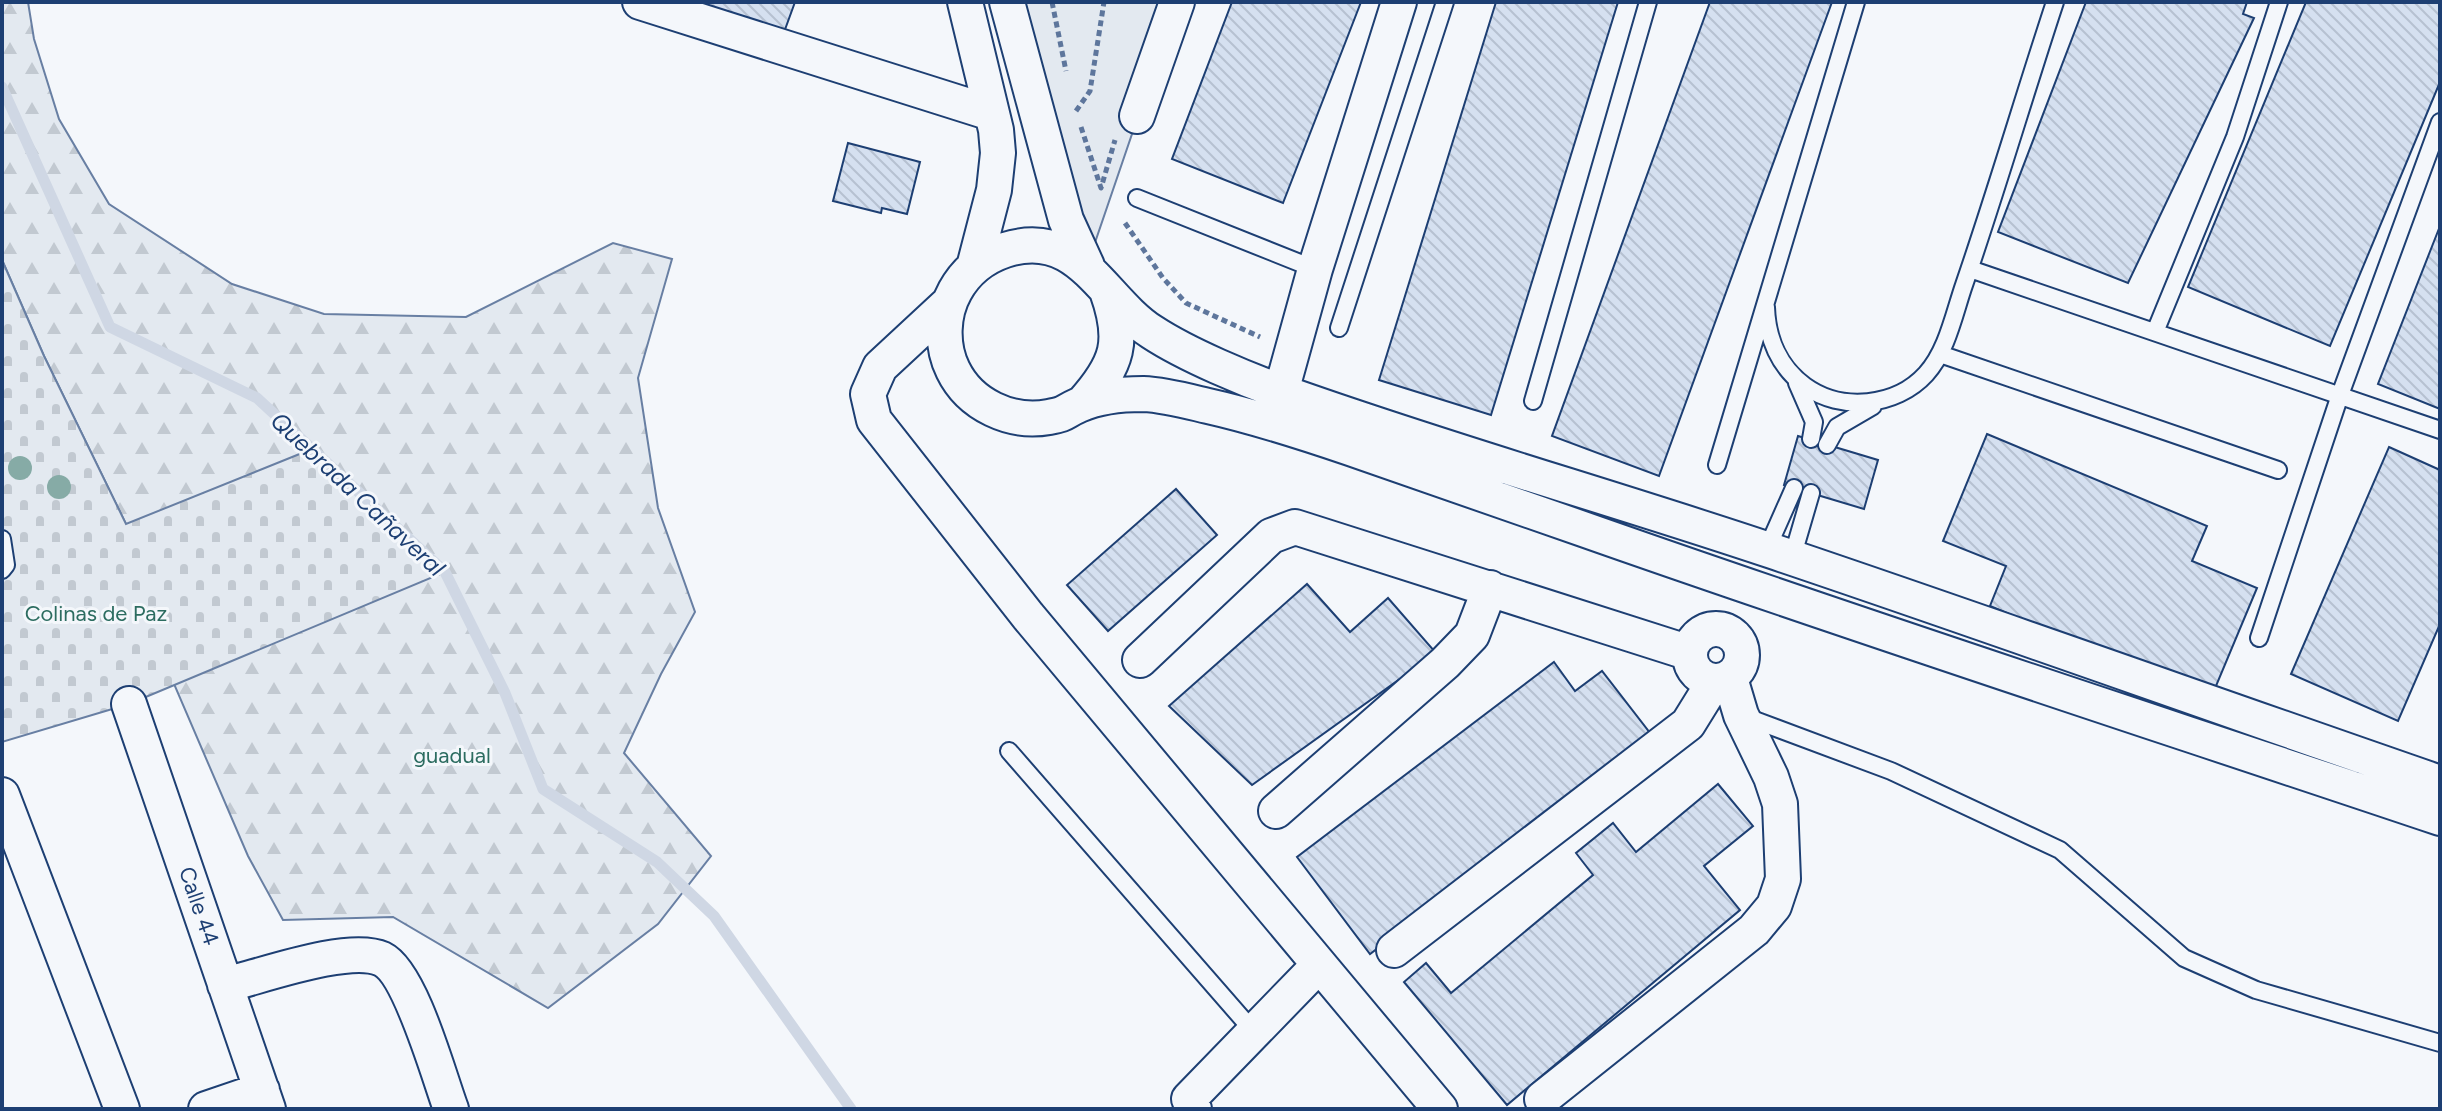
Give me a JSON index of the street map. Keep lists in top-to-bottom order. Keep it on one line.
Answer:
{"streets":{"street":["Calle 44"]},"water":["Quebrada Cañaveral"],"parks":["Colinas de Paz","guadual"]}
